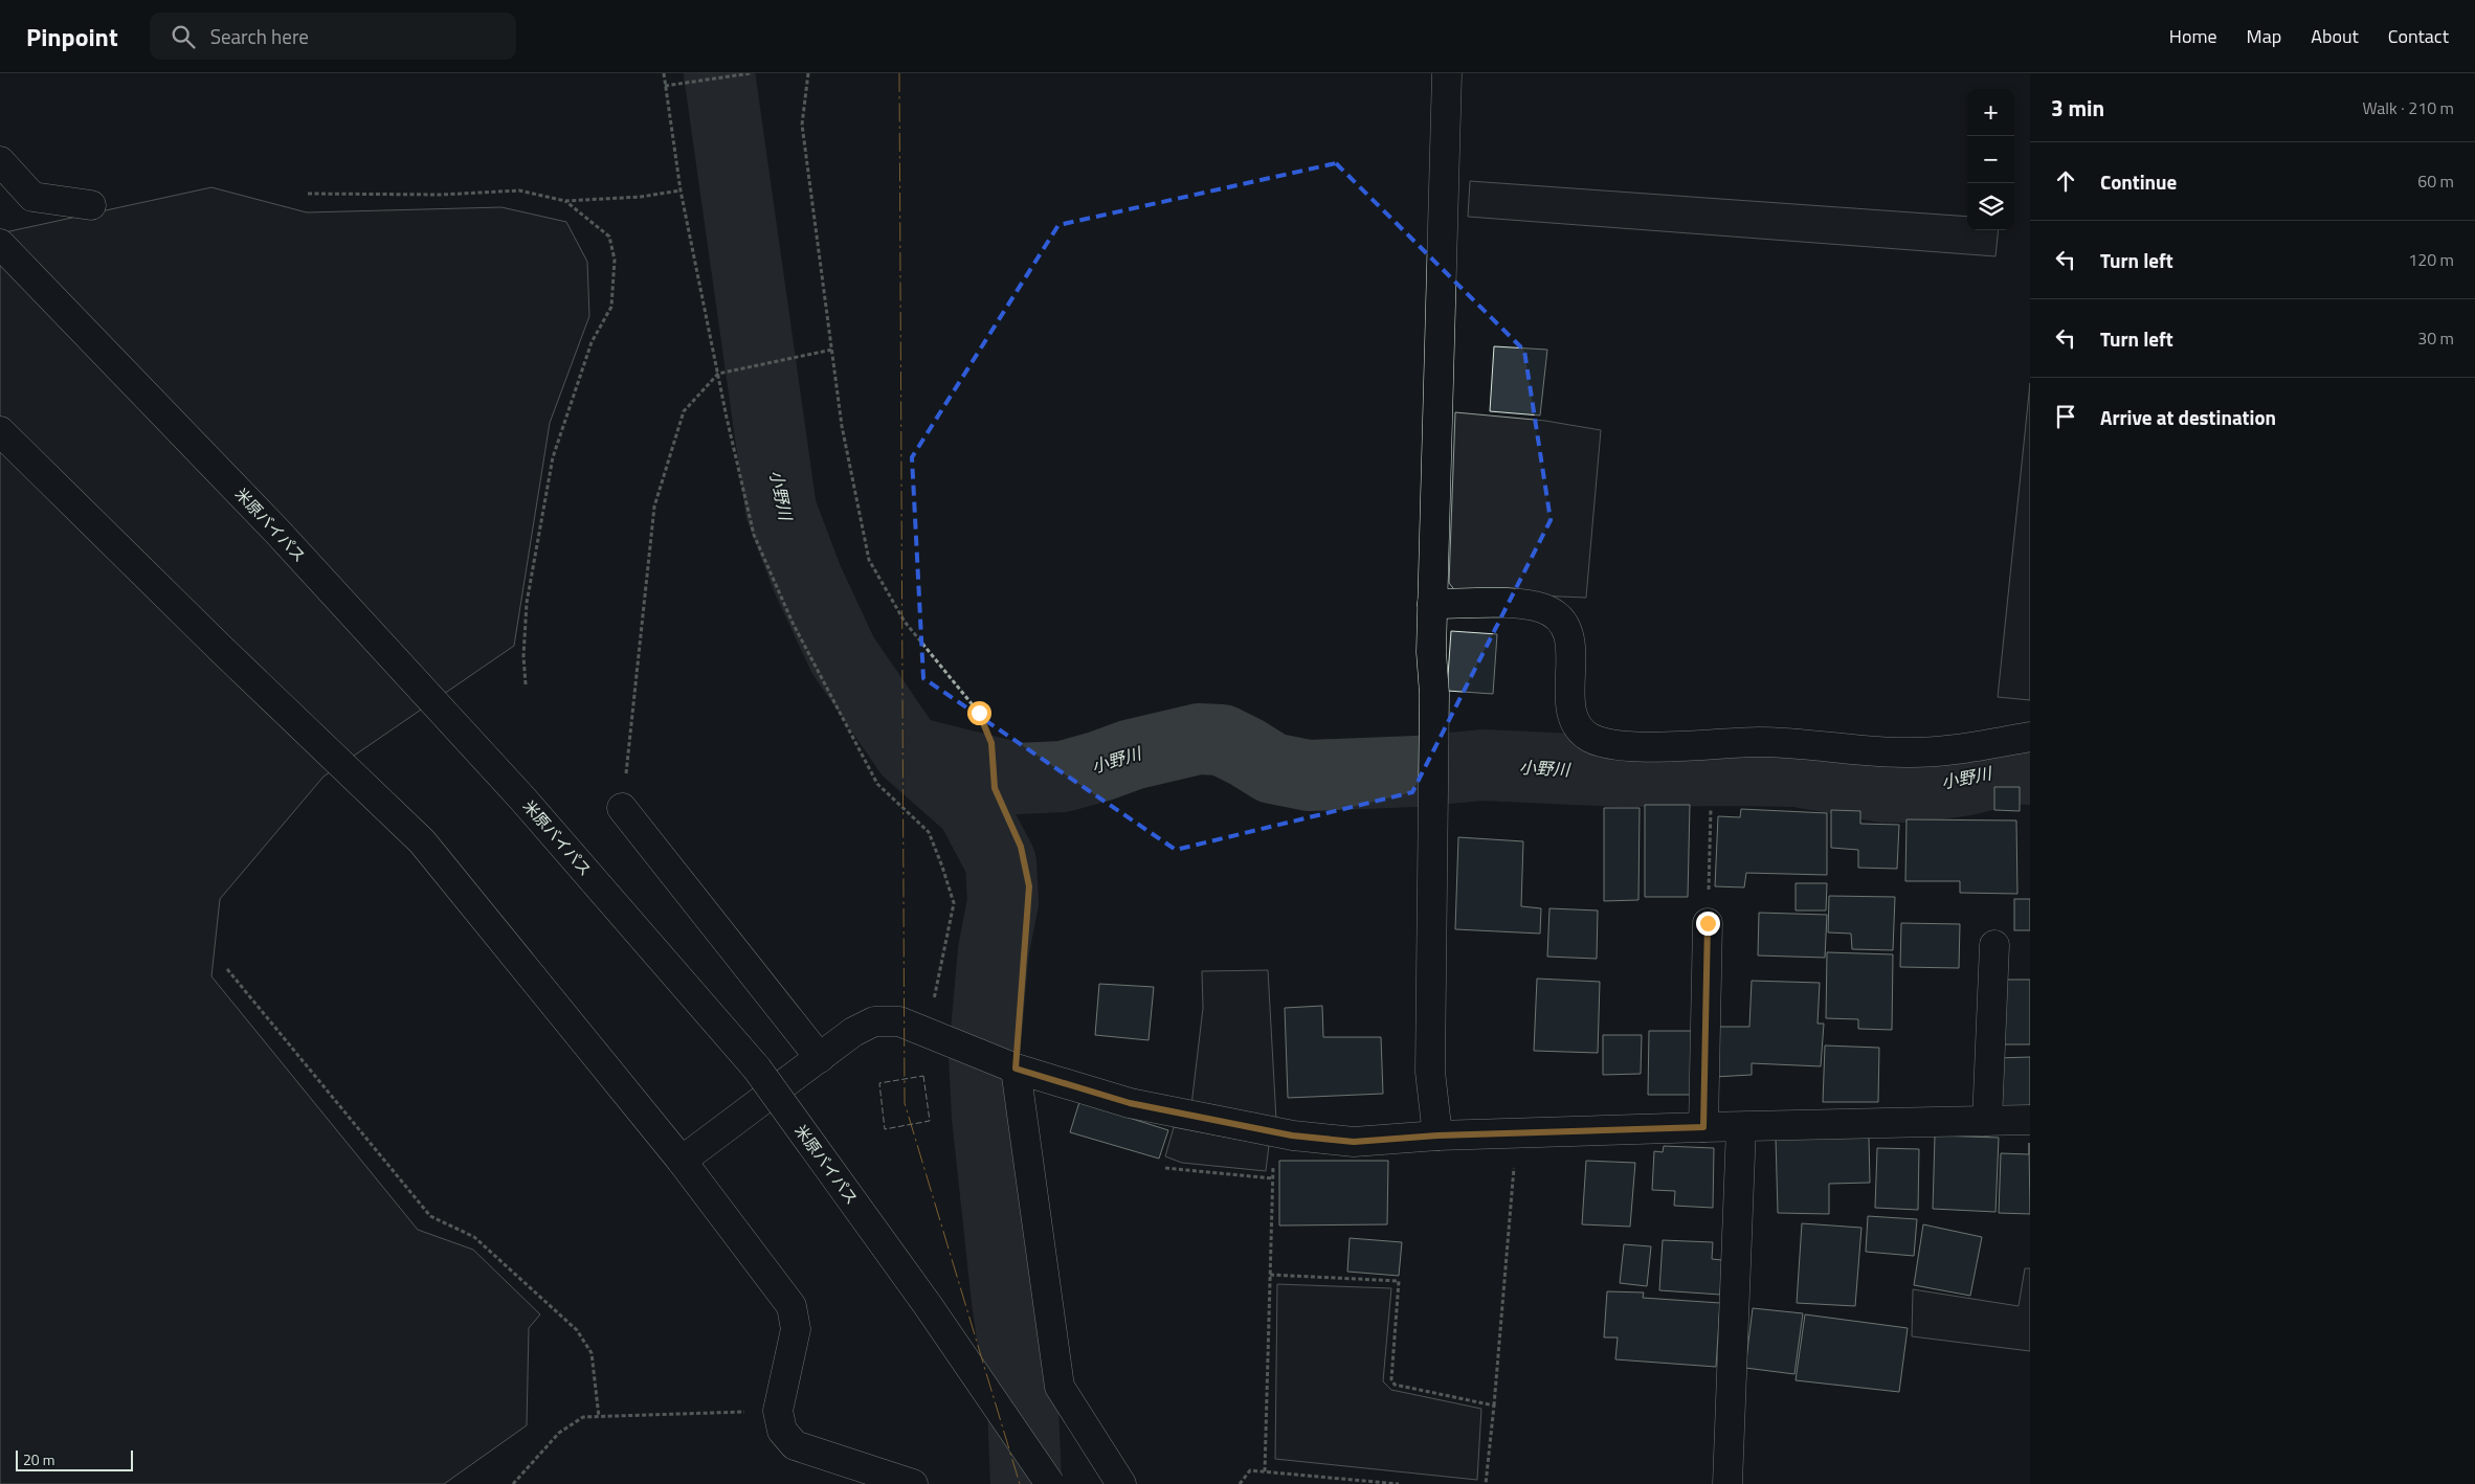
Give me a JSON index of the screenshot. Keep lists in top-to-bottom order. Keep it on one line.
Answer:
{"streets":{"main road":["米原バイパス"]},"water":["小野川"],"scale_bar":"20 m","page":{"header":"Pinpoint","search":"Search here","nav":["Home","Map","About","Contact"],"heading":["3 min","Walk · 210 m"],"map_buttons":["+","−"],"list":[["Continue","60 m"],["Turn left","120 m"],["Turn left","30 m"],"Arrive at destination"],"scale":"20 m"}}
